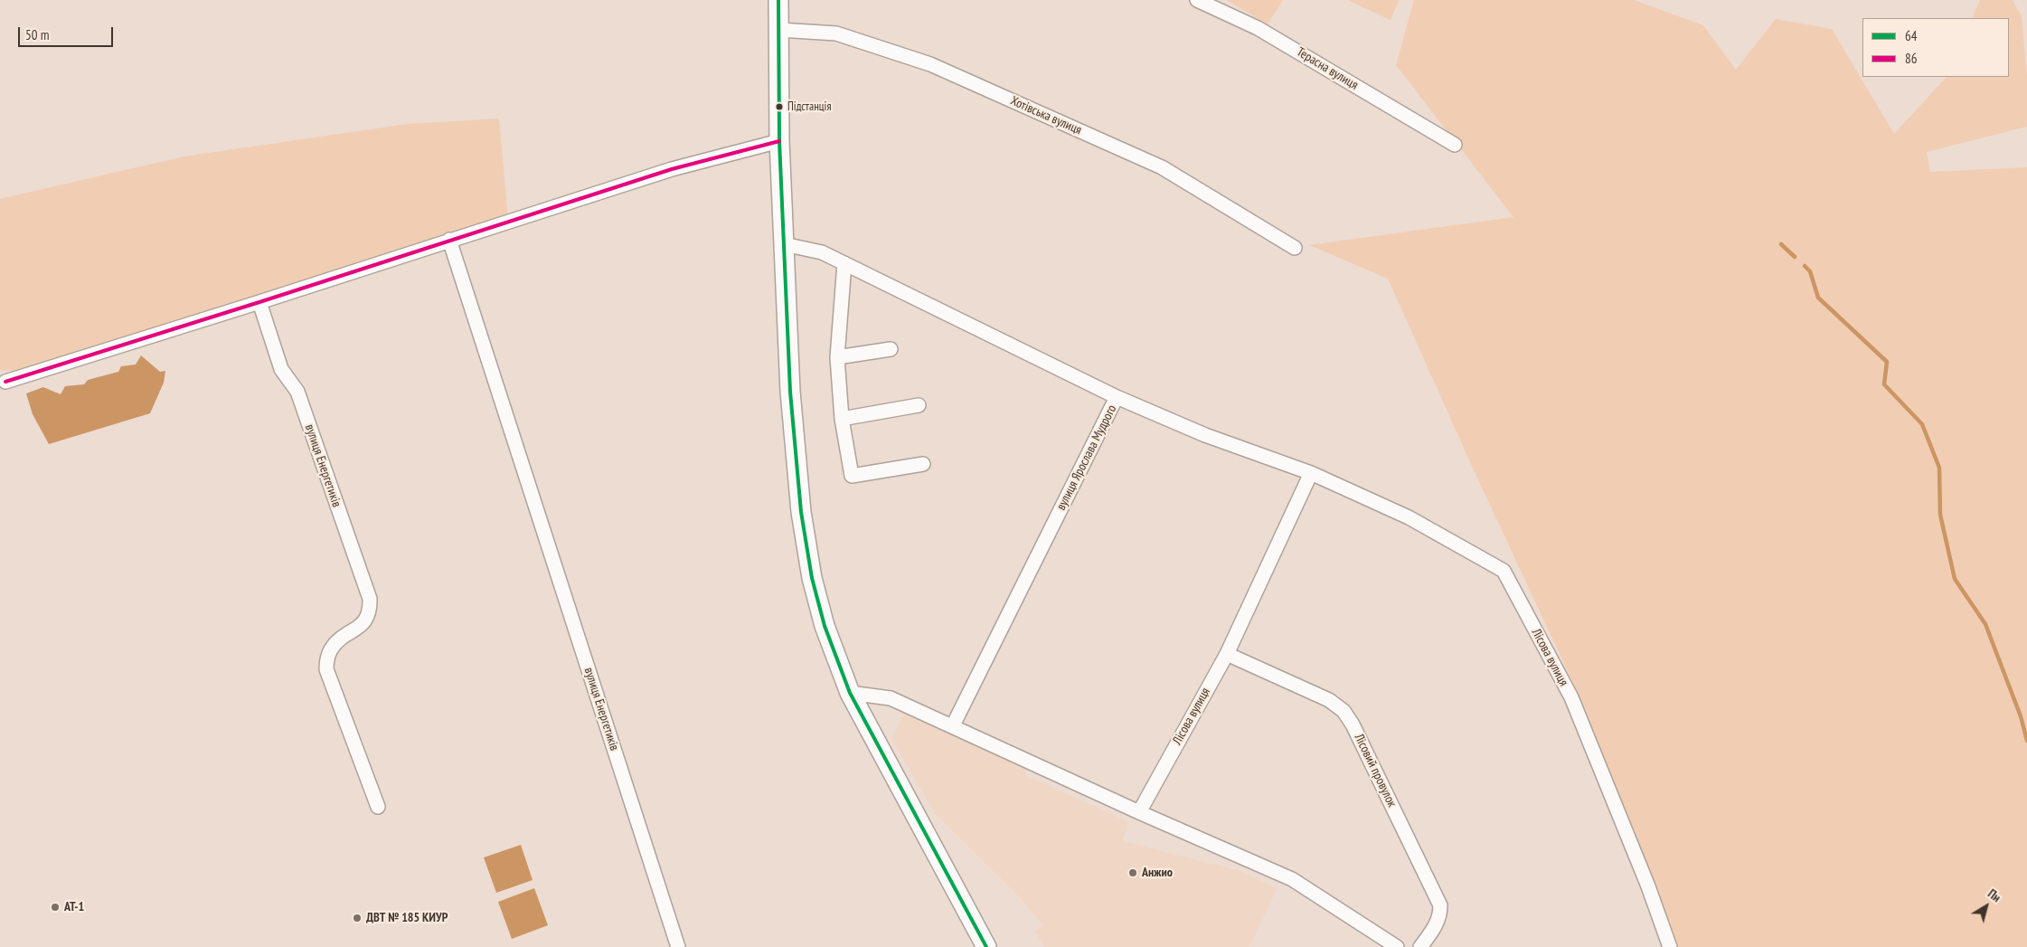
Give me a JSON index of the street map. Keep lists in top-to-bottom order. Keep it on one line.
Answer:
{"streets":{"street":["Терасна вулиця","Хотівська вулиця","вулиця Ярослава Мудрого","вулиця Енергетиків","Лісова вулиця","Лісовий провулок"]},"crossings":[["вулиця Ярослава Мудрого","Лісова вулиця"],["Лісова вулиця","Лісовий провулок"]],"places":["Підстанція","Анжио","АТ-1","ДВТ № 185 КИУР"],"lines":["transit line 64","transit line 86"],"legend":["64","86"],"scale_bar":"50 m","north":"top right"}
